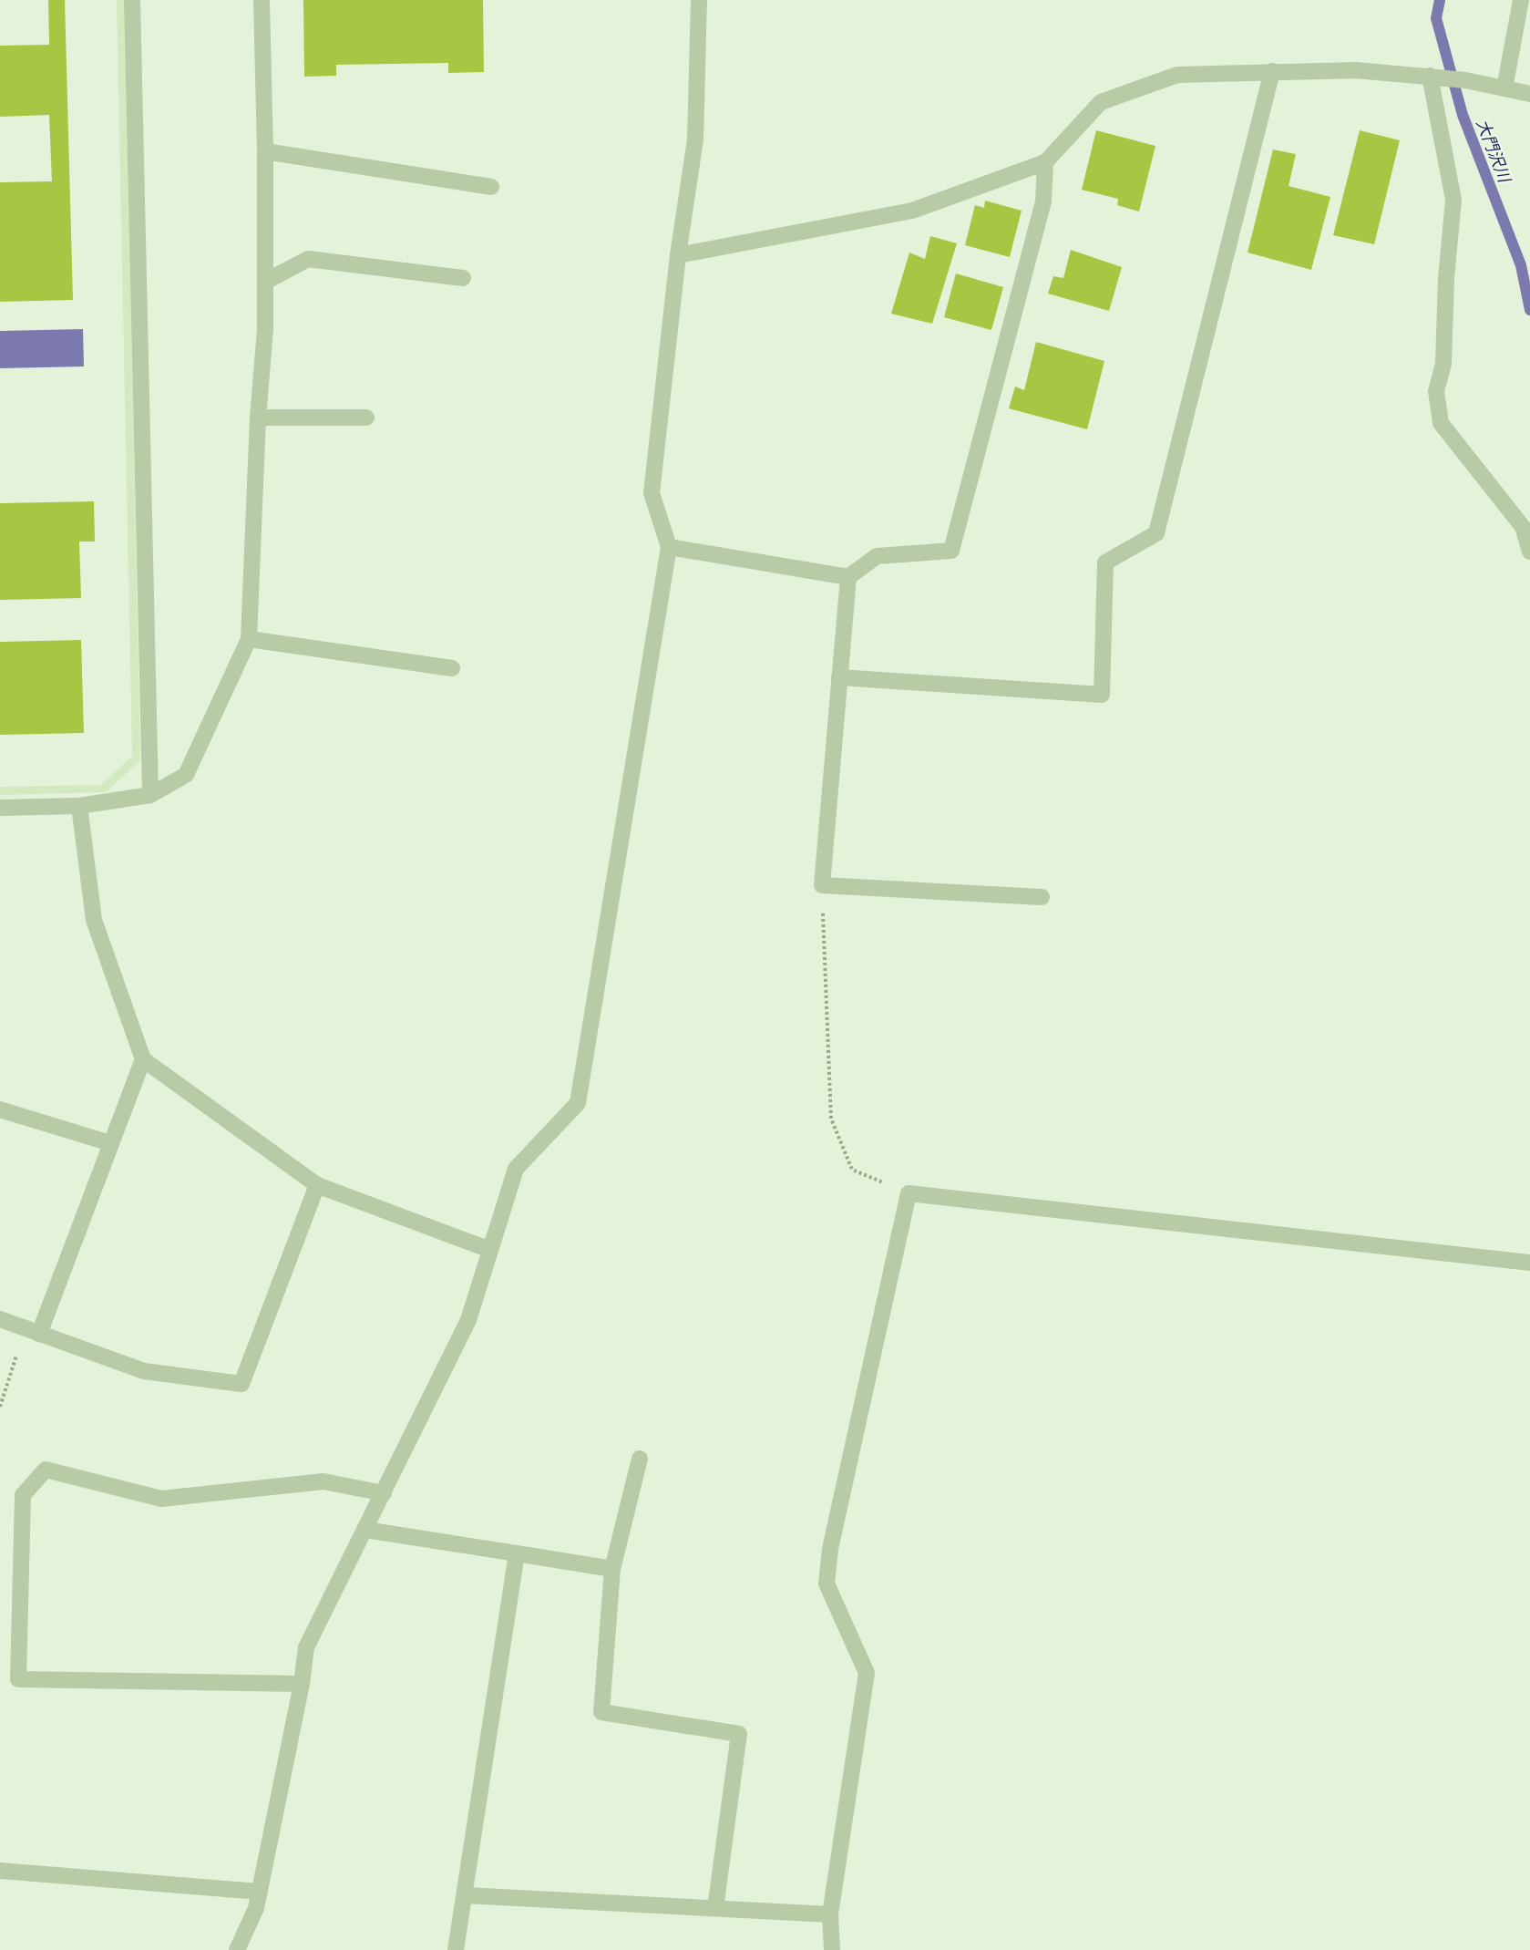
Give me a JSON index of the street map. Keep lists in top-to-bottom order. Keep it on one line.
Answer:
{"water":["大門沢川"]}
